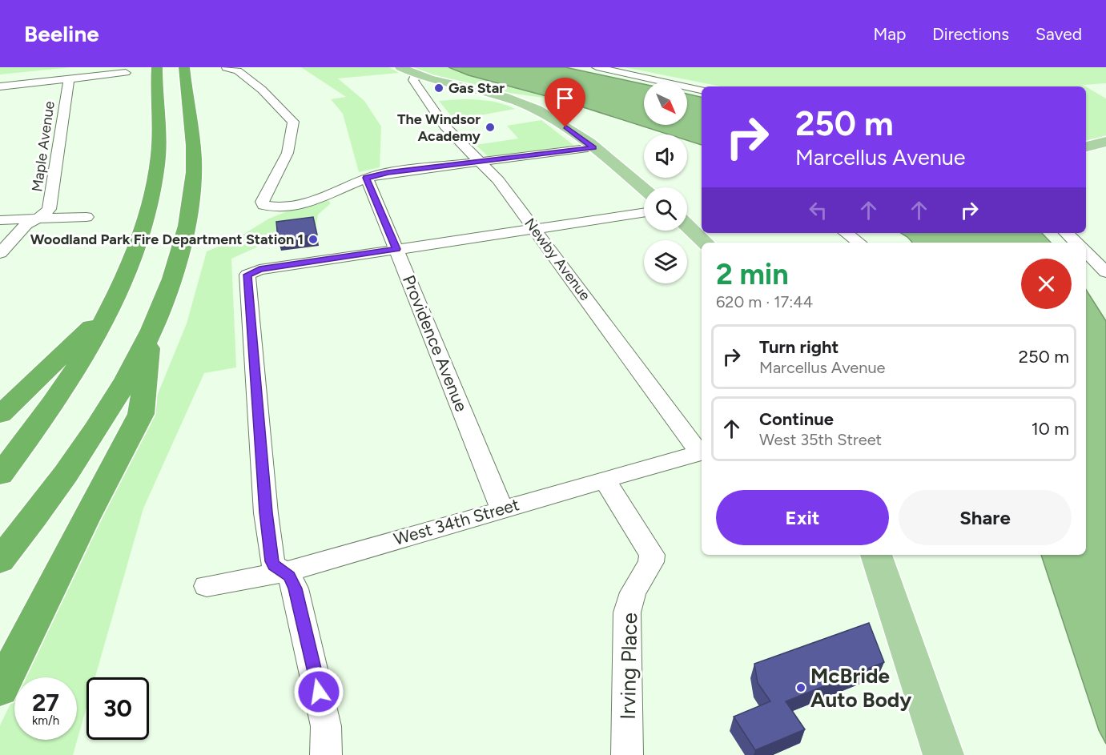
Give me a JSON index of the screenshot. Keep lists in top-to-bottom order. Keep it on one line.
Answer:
{"streets":{"street":["Maple Avenue","Newby Avenue","Providence Avenue","West 34th Street","Irving Place"]},"crossings":[["Providence Avenue","West 34th Street"],["West 34th Street","Irving Place"]],"places":["Gas Star","The Windsor Academy","Woodland Park Fire Department Station 1","McBride Auto Body"],"north":"bottom right","page":{"header":"Beeline","nav":["Map","Directions","Saved"],"turn":["250 m","Marcellus Avenue"],"heading":["2 min","620 m · 17:44"],"list":[{"name":"Turn right","note":"Marcellus Avenue","value":"250 m"},{"name":"Continue","note":"West 35th Street","value":"10 m"}],"buttons":["Exit","Share"],"speed":"27 km/h","limit":"30"}}
